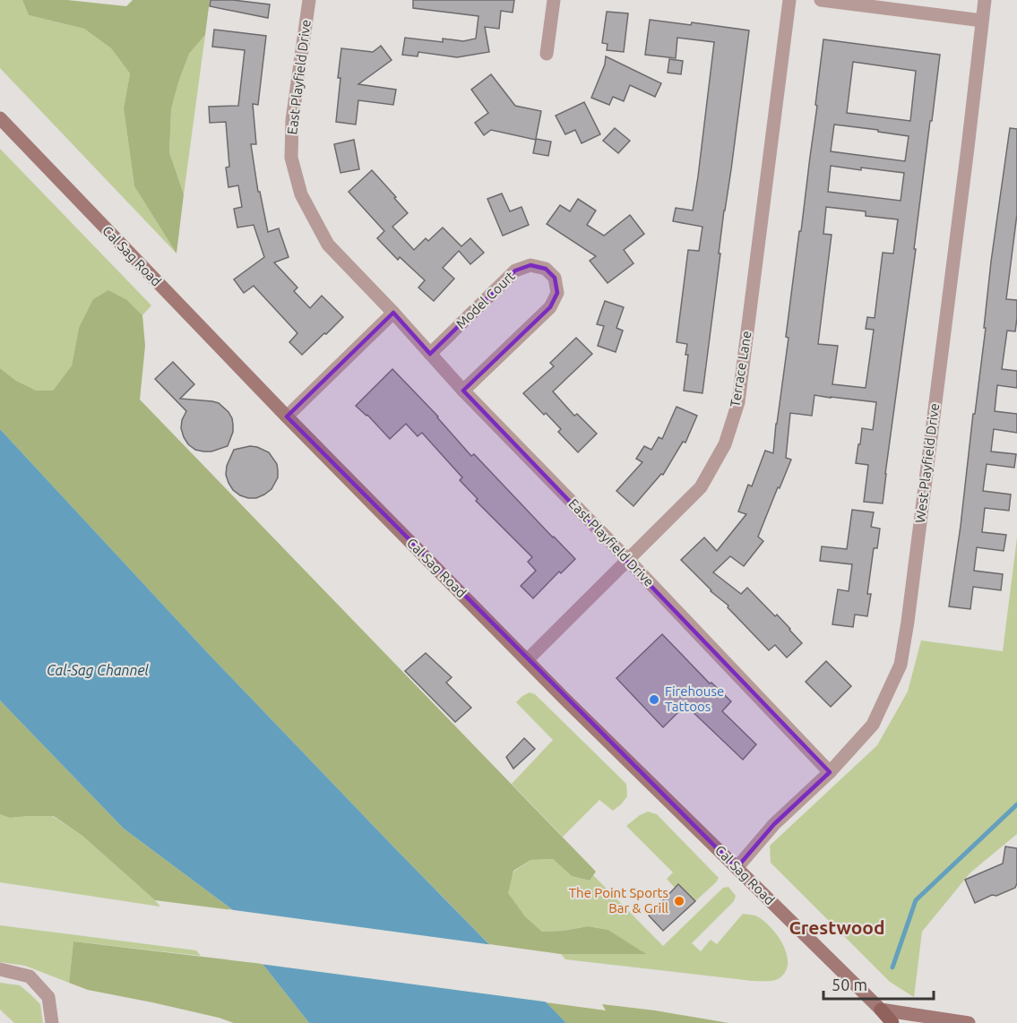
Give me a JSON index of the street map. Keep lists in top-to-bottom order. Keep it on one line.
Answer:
{"streets":{"main road":["Cal Sag Road"],"street":["East Playfield Drive","Model Court","Terrace Lane","West Playfield Drive"]},"crossings":[["East Playfield Drive","Model Court"],["East Playfield Drive","Terrace Lane"],["East Playfield Drive","West Playfield Drive"],["Cal Sag Road","Terrace Lane"],["Cal Sag Road","West Playfield Drive"]],"districts":["Crestwood"],"water":["Cal-Sag Channel"],"places":["Firehouse Tattoos","The Point Sports Bar & Grill"],"scale_bar":"50 m"}
